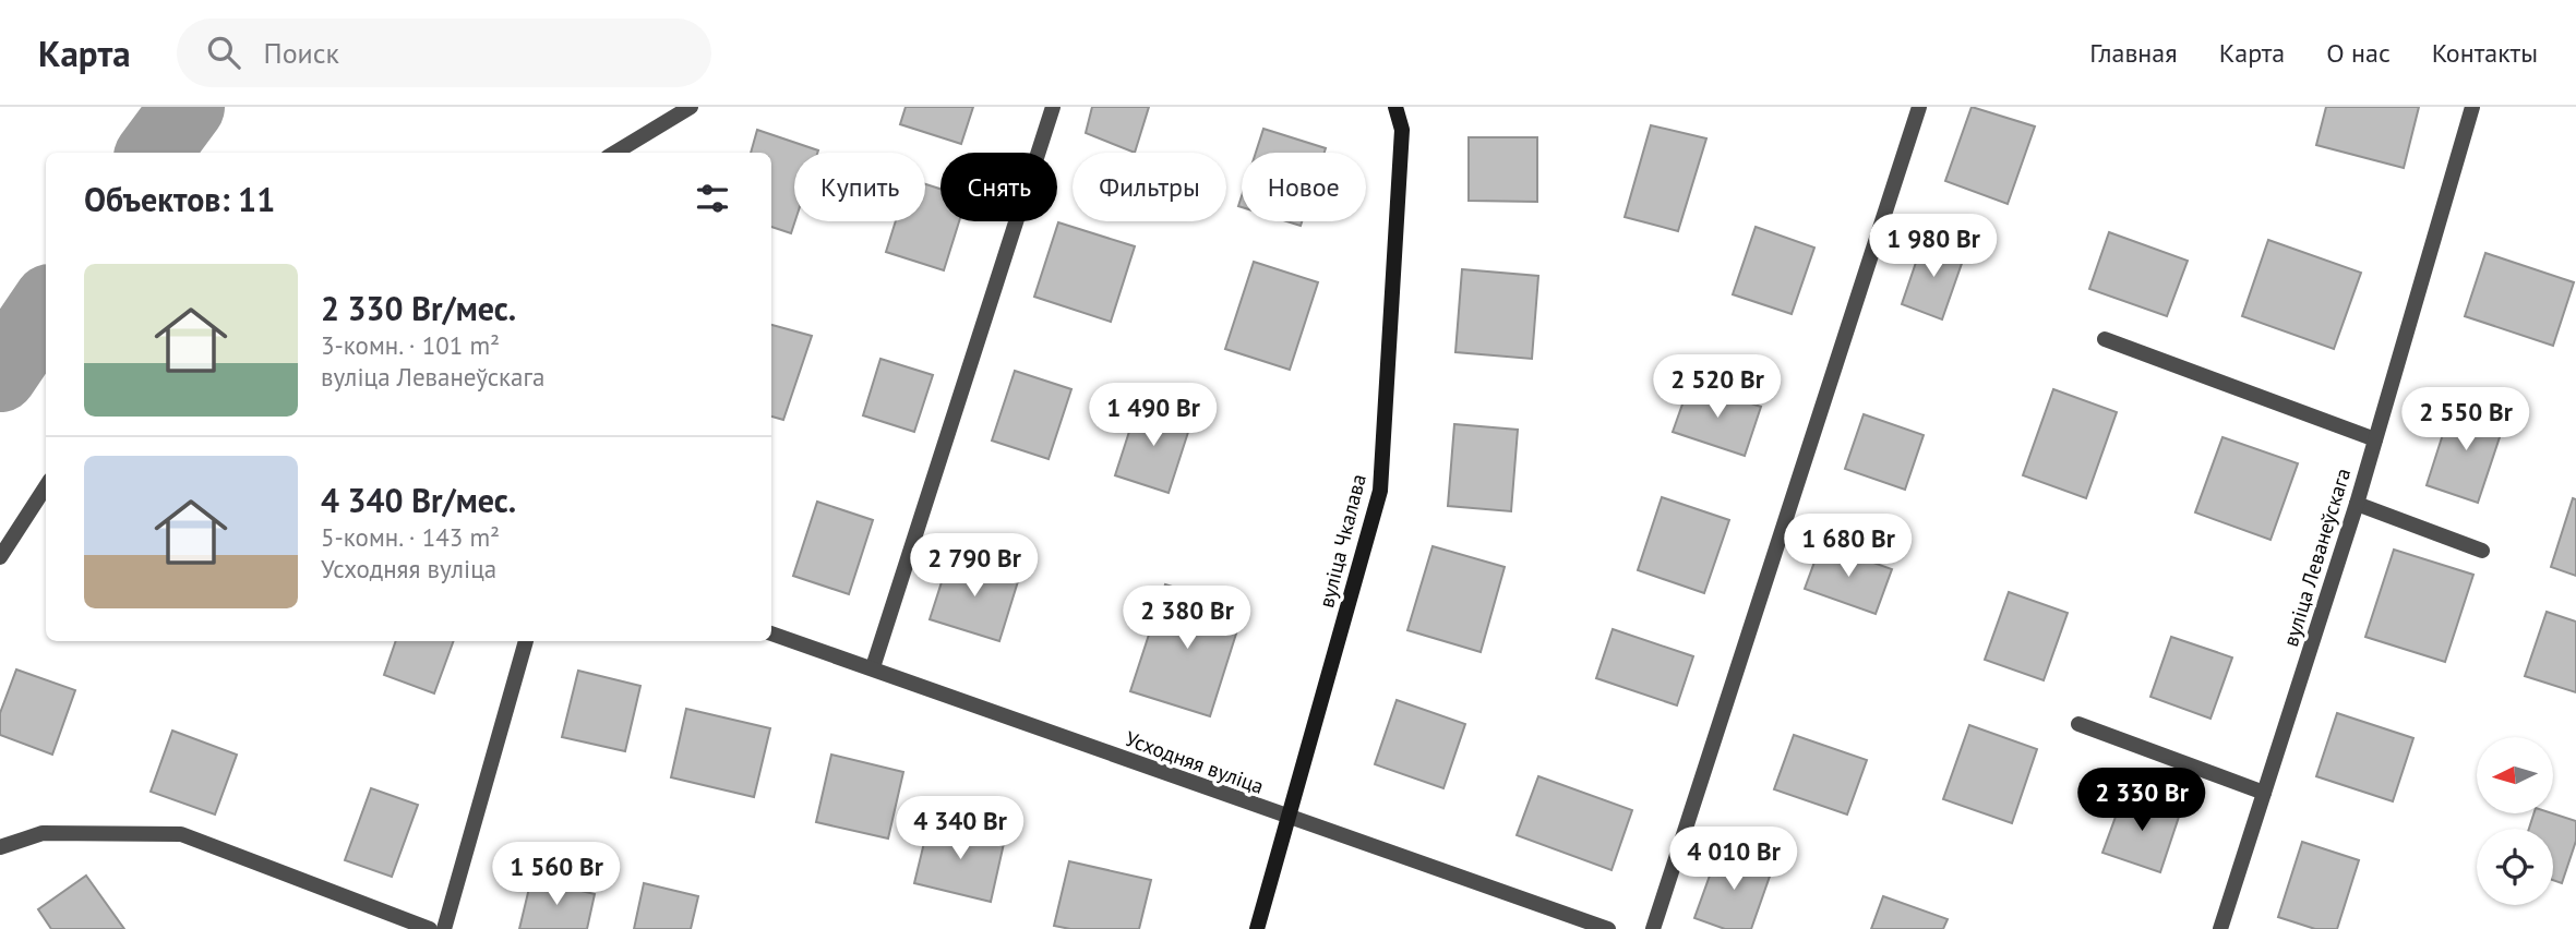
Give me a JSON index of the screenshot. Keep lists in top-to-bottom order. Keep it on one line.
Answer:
{"streets":{"main road":["вуліца Чкалава"],"street":["вуліца Леванеўскага","Усходняя вуліца"]},"crossings":[["вуліца Чкалава","Усходняя вуліца"]],"north":"left","page":{"header":"Карта","search":"Поиск","nav":["Главная","Карта","О нас","Контакты"],"chip":["Купить","Снять","Фильтры","Новое"],"heading":"Объектов: 11","price":["1 980 Br","2 520 Br","1 490 Br","2 550 Br","1 680 Br","2 790 Br","2 380 Br","2 330 Br","4 340 Br","4 010 Br","1 560 Br"],"list":[{"name":"2 330 Br/мес.","note":"3-комн. · 101 m² · вуліца Леванеўскага"},{"name":"4 340 Br/мес.","note":"5-комн. · 143 m² · Усходняя вуліца"}]}}
